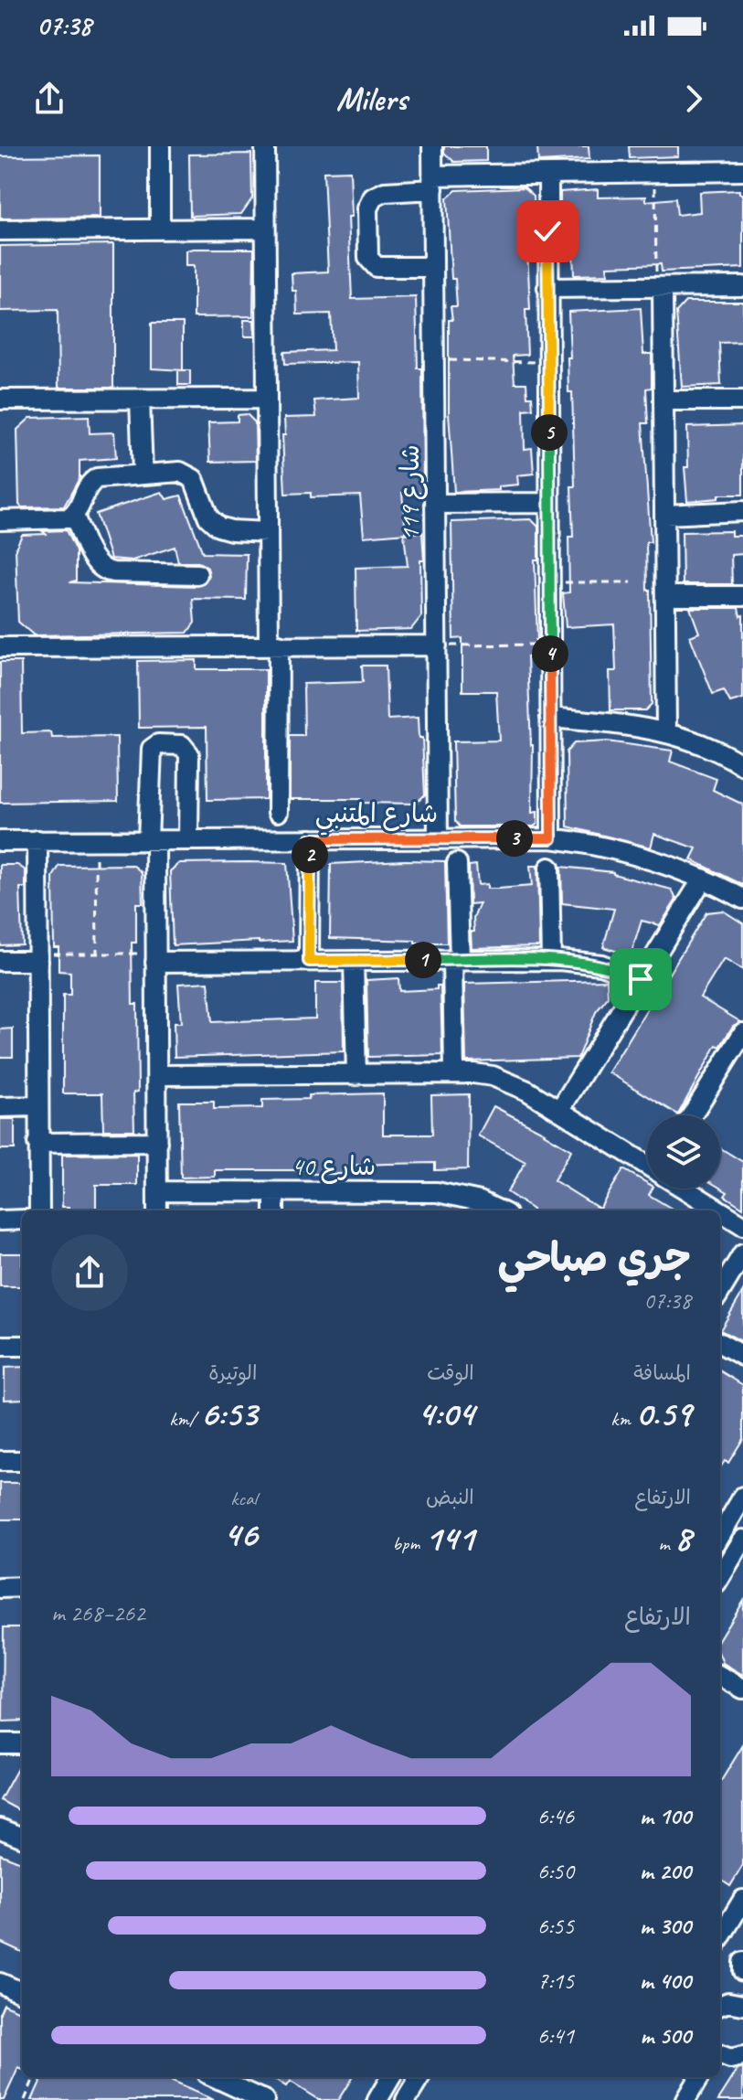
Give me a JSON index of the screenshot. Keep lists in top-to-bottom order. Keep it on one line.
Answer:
{"streets":{"street":["شارع 119","شارع المتنبي","شارع 40"]},"crossings":[["شارع 119","شارع المتنبي"]],"page":{"status":"07:38","header":"Milers","pins":["5","4","3","2","1"],"heading":["جري صباحي","07:38"],"stats":[["المسافة","0.59 km"],["الوقت","4:04"],["الوتيرة","6:53 /km"],["الارتفاع","8 m"],["النبض","141 bpm"],["kcal","46"]],"chart":["الارتفاع","262–268 m"],"list":[{"name":"100 m","note":"6:46"},{"name":"200 m","note":"6:50"},{"name":"300 m","note":"6:55"},{"name":"400 m","note":"7:15"},{"name":"500 m","note":"6:41"}]}}
